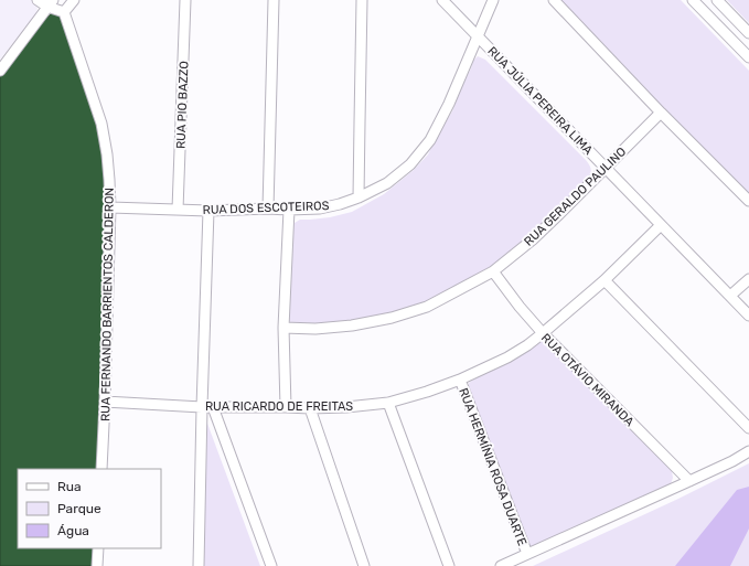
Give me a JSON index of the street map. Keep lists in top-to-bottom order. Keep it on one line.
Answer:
{"streets":{"street":["RUA JÚLIA PEREIRA LIMA","RUA PIO BAZZO","RUA GERALDO PAULINO","RUA DOS ESCOTEIROS","RUA FERNANDO BARRIENTOS CALDERON","RUA OTÁVIO MIRANDA","RUA RICARDO DE FREITAS","RUA HERMÍNIA ROSA DUARTE"]},"crossings":[["RUA JÚLIA PEREIRA LIMA","RUA GERALDO PAULINO"],["RUA JÚLIA PEREIRA LIMA","RUA DOS ESCOTEIROS"],["RUA JÚLIA PEREIRA LIMA","RUA RICARDO DE FREITAS"],["RUA PIO BAZZO","RUA DOS ESCOTEIROS"],["RUA GERALDO PAULINO","RUA OTÁVIO MIRANDA"],["RUA DOS ESCOTEIROS","RUA FERNANDO BARRIENTOS CALDERON"],["RUA FERNANDO BARRIENTOS CALDERON","RUA RICARDO DE FREITAS"],["RUA OTÁVIO MIRANDA","RUA RICARDO DE FREITAS"],["RUA RICARDO DE FREITAS","RUA HERMÍNIA ROSA DUARTE"]],"legend":["Rua","Parque","Água"]}
